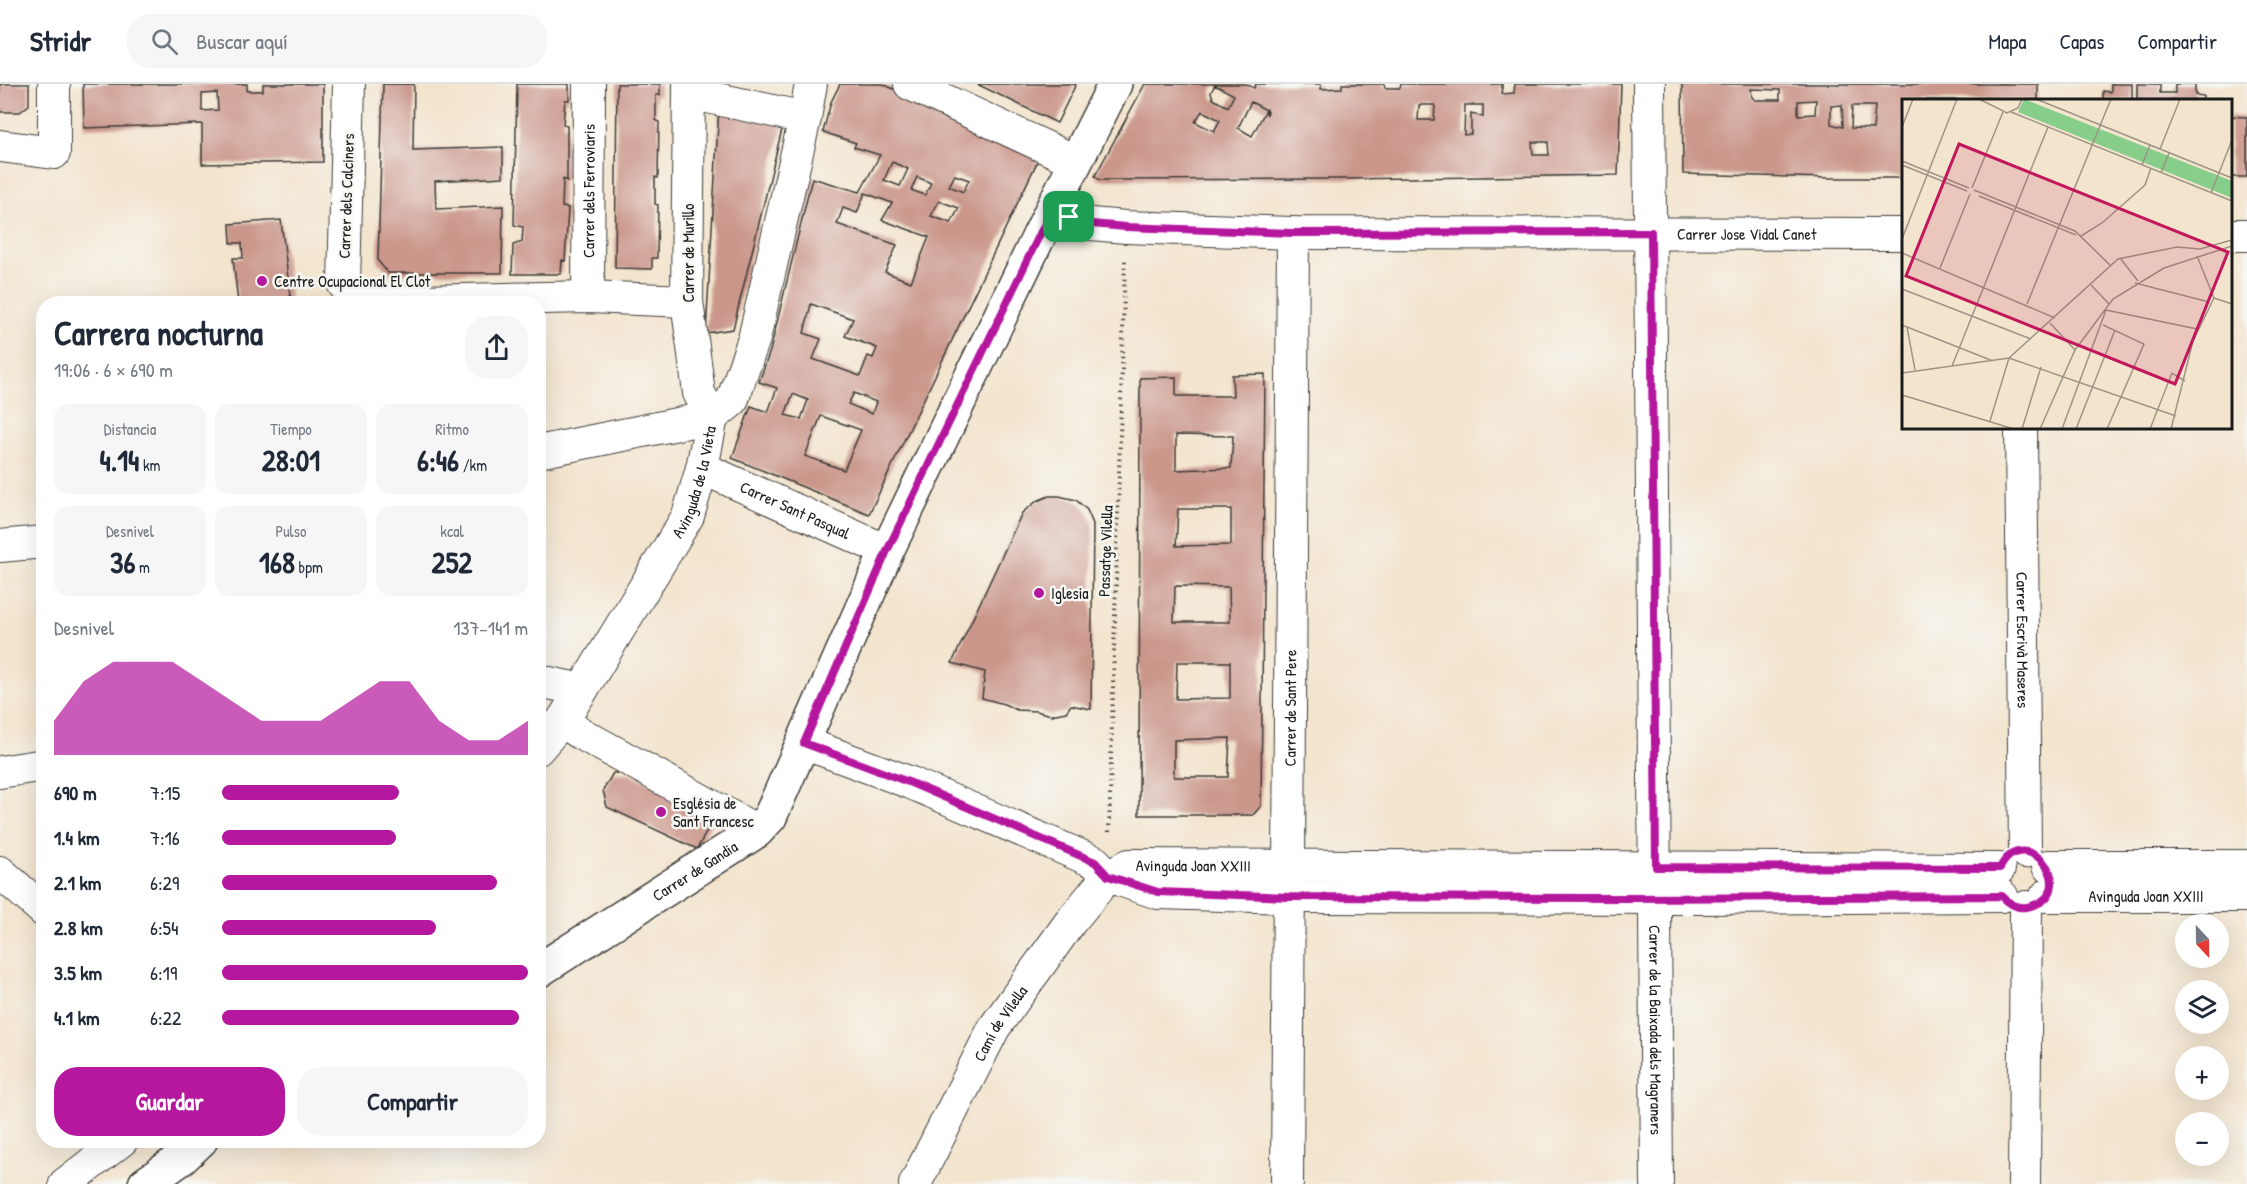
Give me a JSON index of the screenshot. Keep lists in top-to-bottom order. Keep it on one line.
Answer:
{"streets":{"street":["Carrer dels Ferroviaris","Carrer dels Calciners","Carrer Jose Vidal Canet","Carrer de Murillo","Avinguda de la Vieta","Carrer Sant Pasqual","Carrer Escrivà Maseres","Carrer de Sant Pere","Avinguda Joan XXIII","Carrer de Gandia","Camí de Vilella","Carrer de la Baixada dels Magraners"],"path":["Passatge Vilella"]},"crossings":[["Carrer dels Ferroviaris","Carrer dels Calciners"],["Carrer dels Calciners","Carrer de Murillo"],["Carrer Jose Vidal Canet","Passatge Vilella"],["Carrer Jose Vidal Canet","Carrer de Sant Pere"],["Carrer Jose Vidal Canet","Carrer de Gandia"],["Carrer Jose Vidal Canet","Carrer de la Baixada dels Magraners"],["Carrer de Murillo","Avinguda de la Vieta"],["Avinguda de la Vieta","Carrer Sant Pasqual"],["Carrer Sant Pasqual","Carrer de Gandia"],["Passatge Vilella","Avinguda Joan XXIII"],["Passatge Vilella","Camí de Vilella"],["Carrer Escrivà Maseres","Avinguda Joan XXIII"],["Carrer de Sant Pere","Avinguda Joan XXIII"],["Avinguda Joan XXIII","Camí de Vilella"],["Avinguda Joan XXIII","Carrer de la Baixada dels Magraners"]],"places":["Centre Ocupacional El Clot","Iglesia","Església de Sant Francesc"],"north":"bottom","page":{"header":"Stridr","search":"Buscar aquí","nav":["Mapa","Capas","Compartir"],"heading":["Carrera nocturna","19:06 · 6 × 690 m"],"stats":[["Distancia","4.14 km"],["Tiempo","28:01"],["Ritmo","6:46 /km"],["Desnivel","36 m"],["Pulso","168 bpm"],["kcal","252"]],"chart":["Desnivel","137–141 m"],"list":[{"name":"690 m","note":"7:15"},{"name":"1.4 km","note":"7:16"},{"name":"2.1 km","note":"6:29"},{"name":"2.8 km","note":"6:54"},{"name":"3.5 km","note":"6:19"},{"name":"4.1 km","note":"6:22"}],"map_buttons":["+","−"],"buttons":["Guardar","Compartir"]}}
